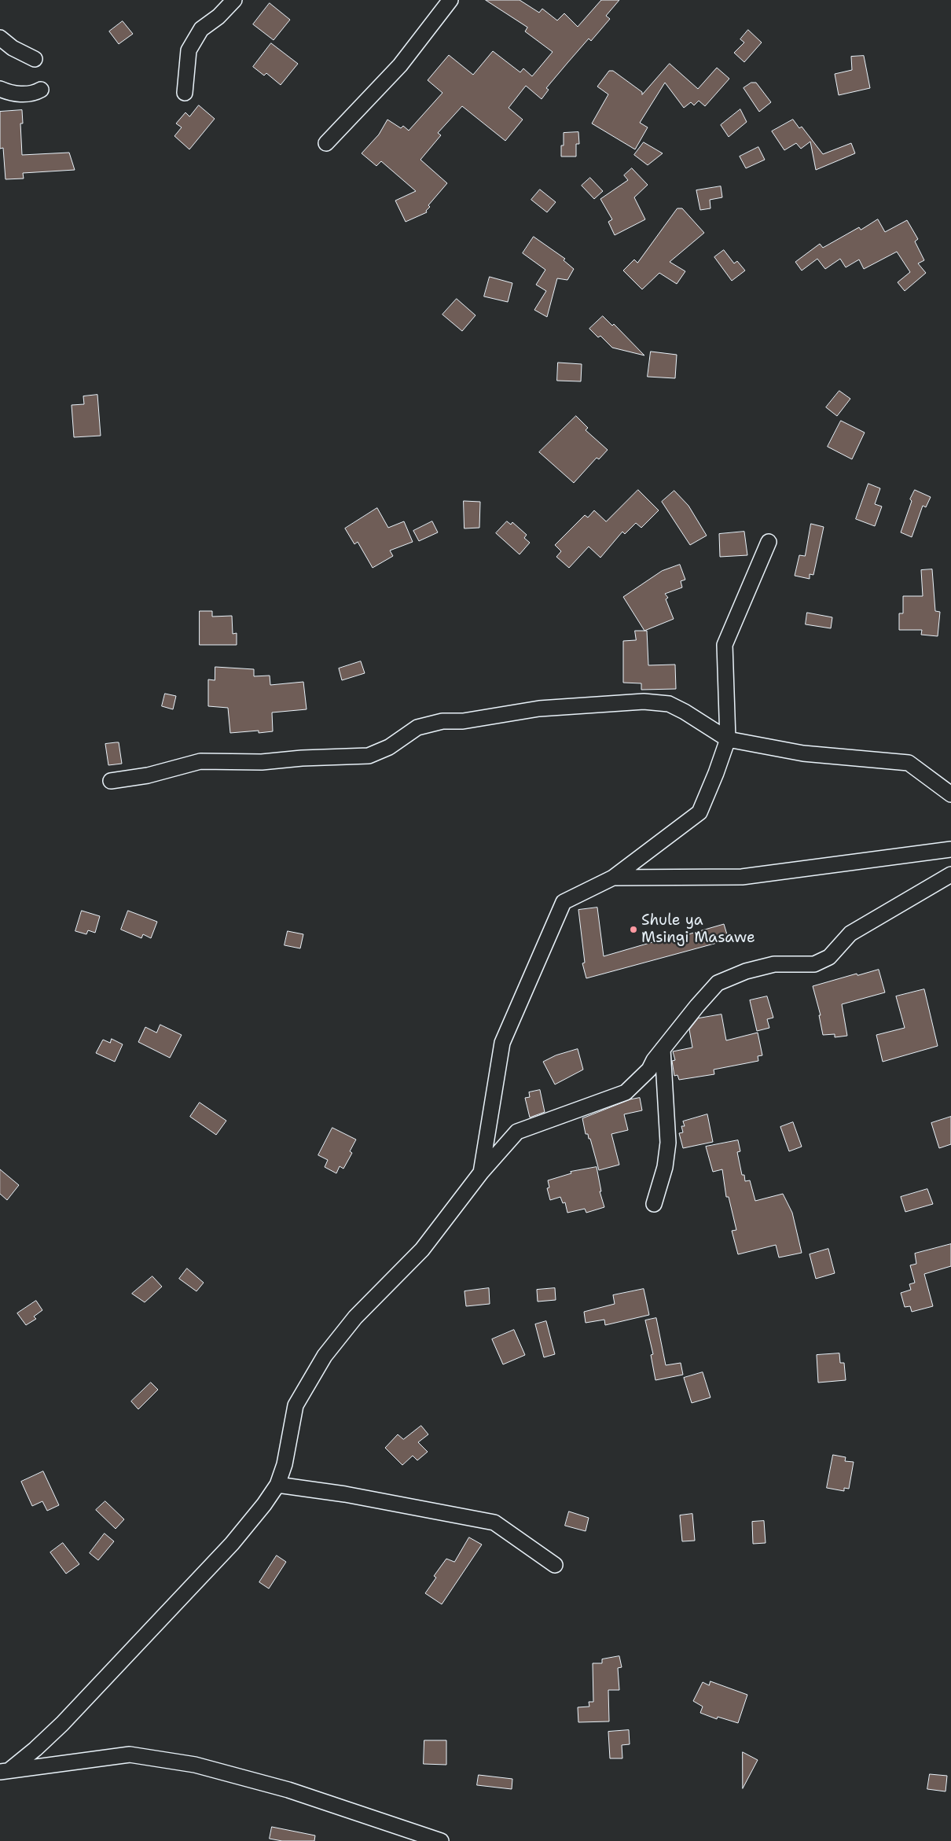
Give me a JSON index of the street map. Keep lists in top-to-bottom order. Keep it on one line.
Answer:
{"places":["Shule ya Msingi Masawe"]}
